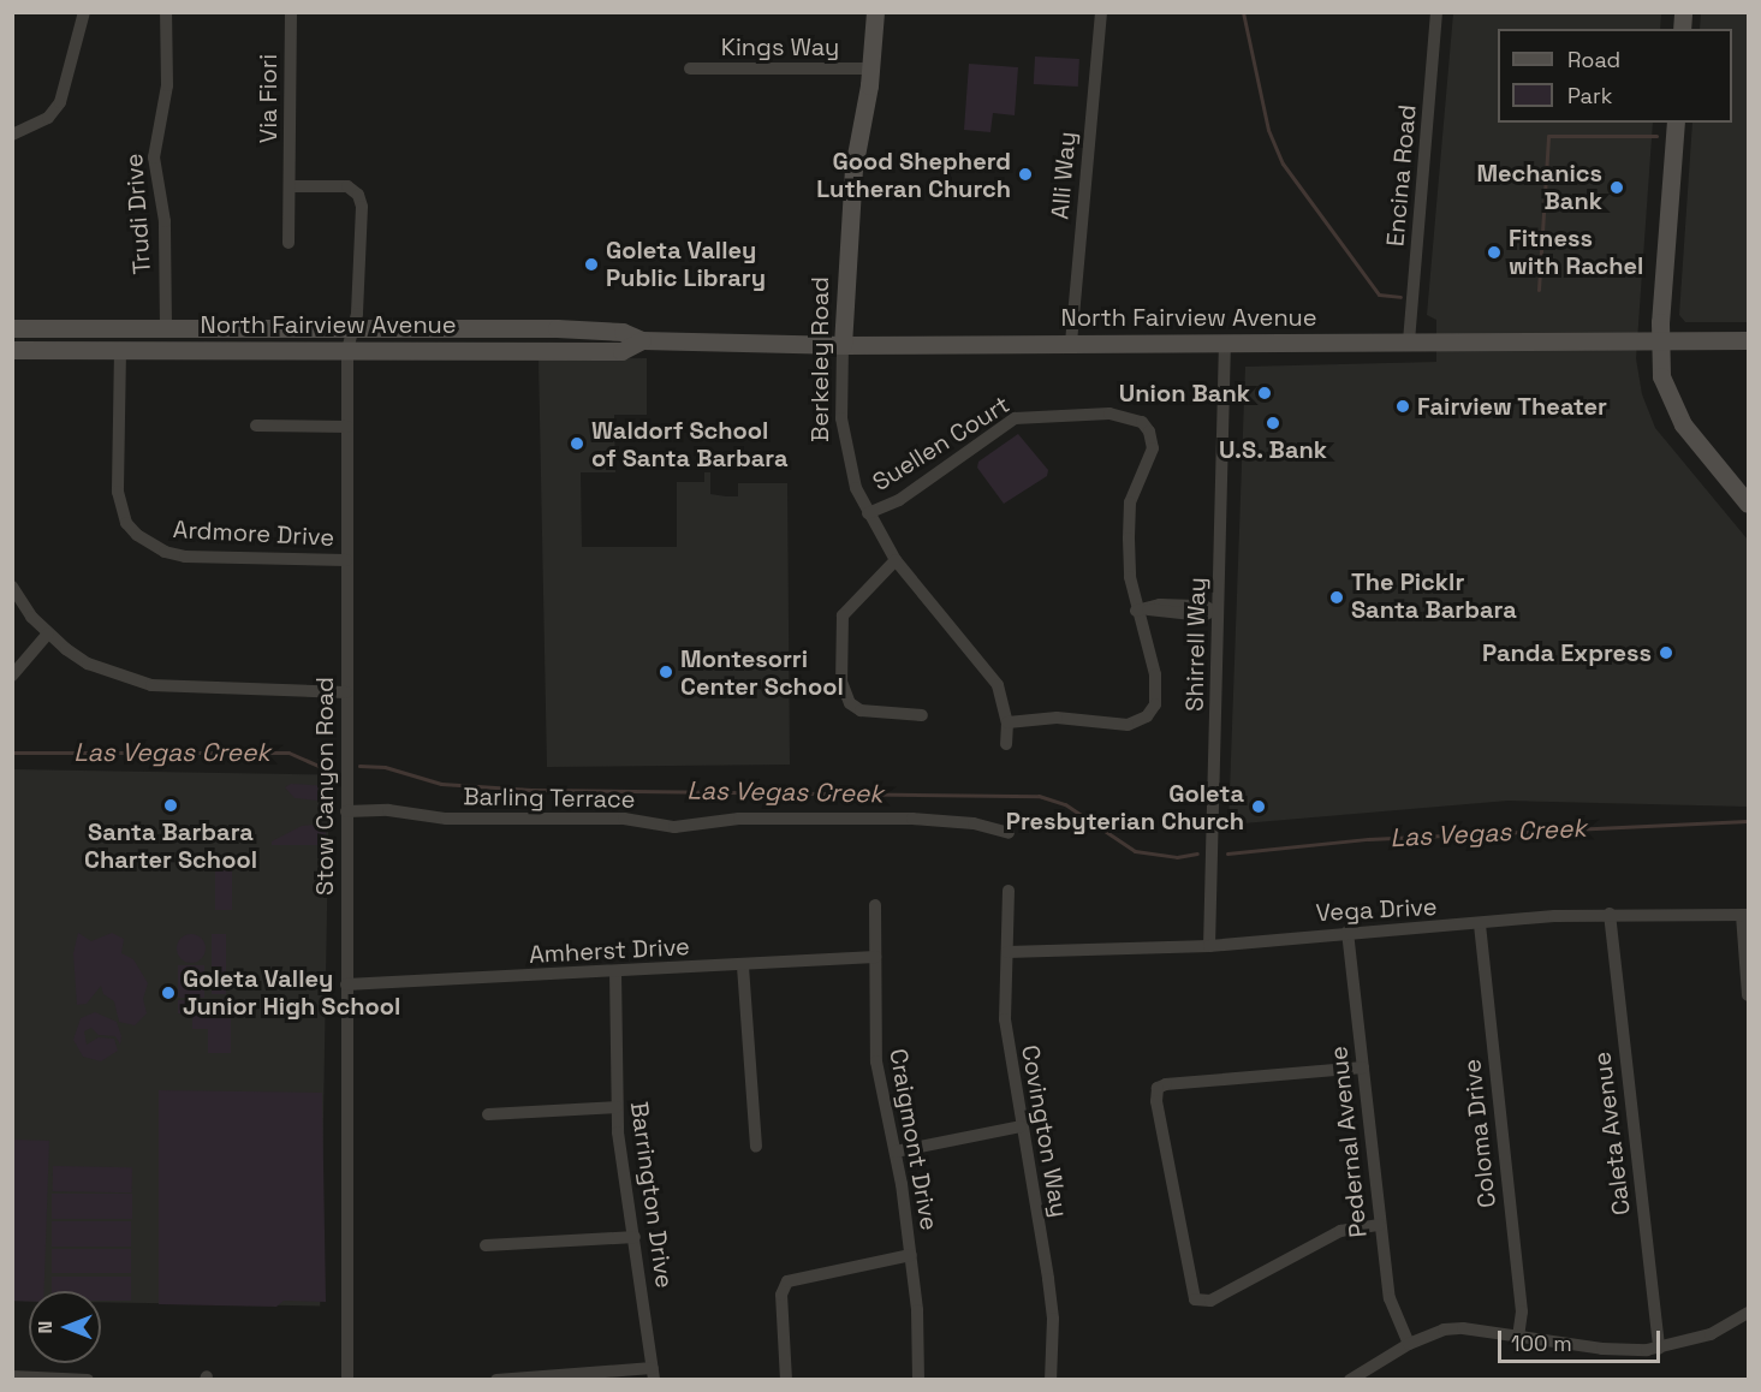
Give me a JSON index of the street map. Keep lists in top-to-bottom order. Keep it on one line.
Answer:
{"streets":{"main road":["North Fairview Avenue","Berkeley Road"],"street":["Kings Way","Via Fiori","Alli Way","Encina Road","Trudi Drive","Suellen Court","Ardmore Drive","Shirrell Way","Stow Canyon Road","Barling Terrace","Vega Drive","Amherst Drive","Covington Way","Coloma Drive","Caleta Avenue","Craigmont Drive","Pedernal Avenue","Barrington Drive"]},"crossings":[["Kings Way","Berkeley Road"],["Via Fiori","Stow Canyon Road"],["Alli Way","North Fairview Avenue"],["Encina Road","North Fairview Avenue"],["Trudi Drive","North Fairview Avenue"],["North Fairview Avenue","Berkeley Road"],["North Fairview Avenue","Ardmore Drive"],["North Fairview Avenue","Shirrell Way"],["North Fairview Avenue","Stow Canyon Road"],["Berkeley Road","Suellen Court"],["Ardmore Drive","Stow Canyon Road"],["Shirrell Way","Vega Drive"],["Stow Canyon Road","Barling Terrace"],["Stow Canyon Road","Amherst Drive"],["Vega Drive","Covington Way"],["Vega Drive","Coloma Drive"],["Vega Drive","Caleta Avenue"],["Vega Drive","Pedernal Avenue"],["Amherst Drive","Craigmont Drive"],["Amherst Drive","Barrington Drive"]],"water":["Las Vegas Creek"],"places":["Good Shepherd Lutheran Church","Mechanics Bank","Fitness with Rachel","Goleta Valley Public Library","Union Bank","Fairview Theater","U.S. Bank","Waldorf School of Santa Barbara","The Picklr Santa Barbara","Panda Express","Montesorri Center School","Santa Barbara Charter School","Goleta Presbyterian Church","Goleta Valley Junior High School"],"legend":["Road","Park"],"scale_bar":"100 m","north":"left"}
